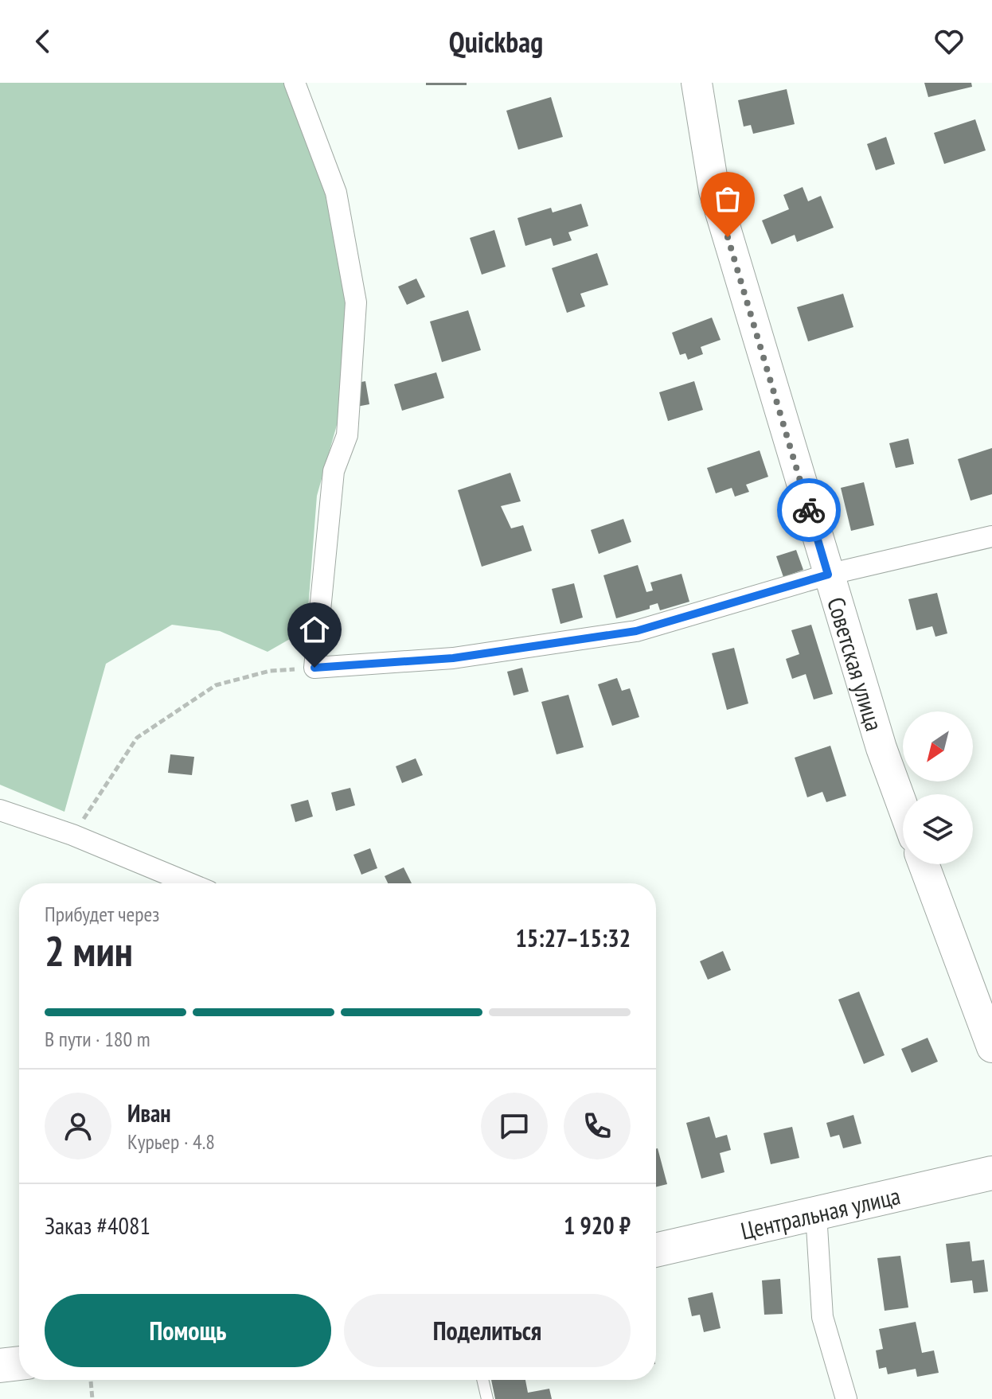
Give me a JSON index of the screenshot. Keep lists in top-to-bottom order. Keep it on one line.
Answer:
{"streets":{"main road":["Советская улица","Центральная улица"]},"north":"bottom left","page":{"header":"Quickbag","heading":["2 мин","Прибудет через","15:27–15:32"],"panel":["Иван","Курьер · 4.8","Заказ #4081","1 920 ₽"],"bar":"В пути · 180 m","buttons":["Помощь","Поделиться"]}}
